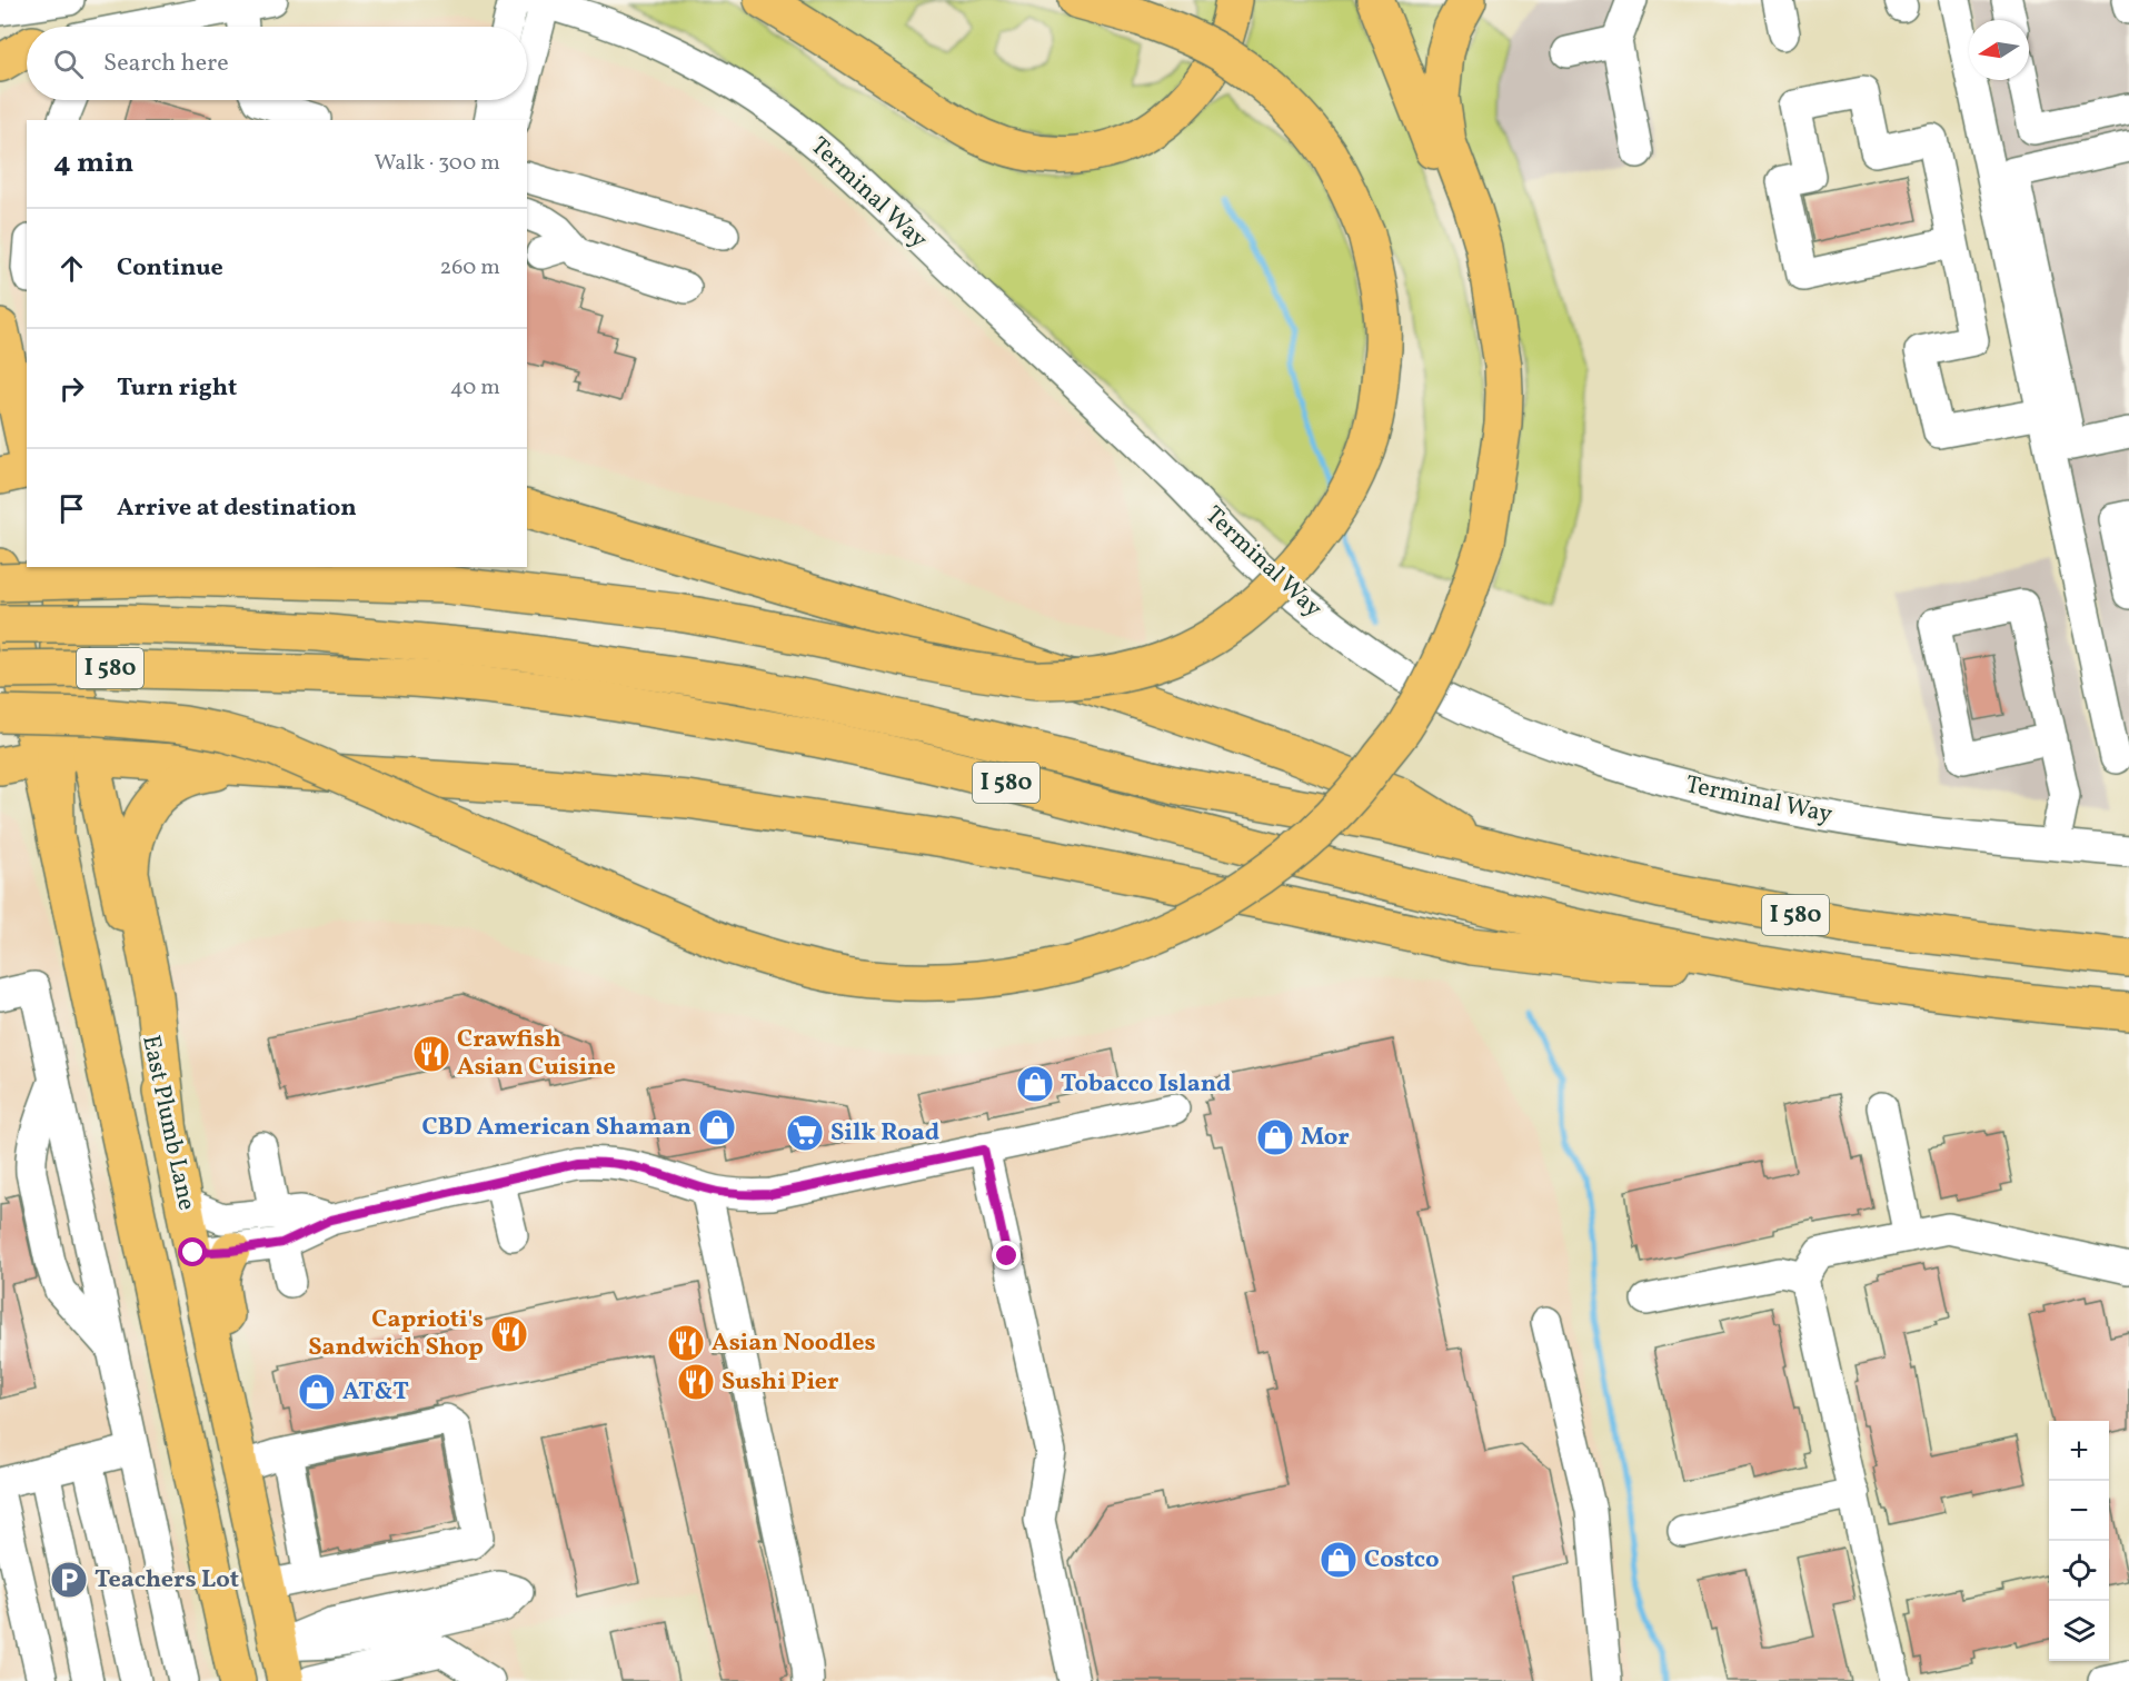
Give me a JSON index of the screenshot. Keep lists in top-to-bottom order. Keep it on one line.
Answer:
{"streets":{"main road":["I 580","East Plumb Lane"],"street":["Terminal Way"]},"crossings":[["I 580","East Plumb Lane"]],"places":{"restaurant":["Crawfish Asian Cuisine","Caprioti's Sandwich Shop","Asian Noodles","Sushi Pier"],"shop":["Tobacco Island","CBD American Shaman","Mor","AT&T","Costco"],"supermarket":["Silk Road"],"parking":["Teachers Lot"]},"north":"left","page":{"search":"Search here","heading":["4 min","Walk · 300 m"],"list":[["Continue","260 m"],["Turn right","40 m"],"Arrive at destination"],"map_buttons":["+","−"]}}
